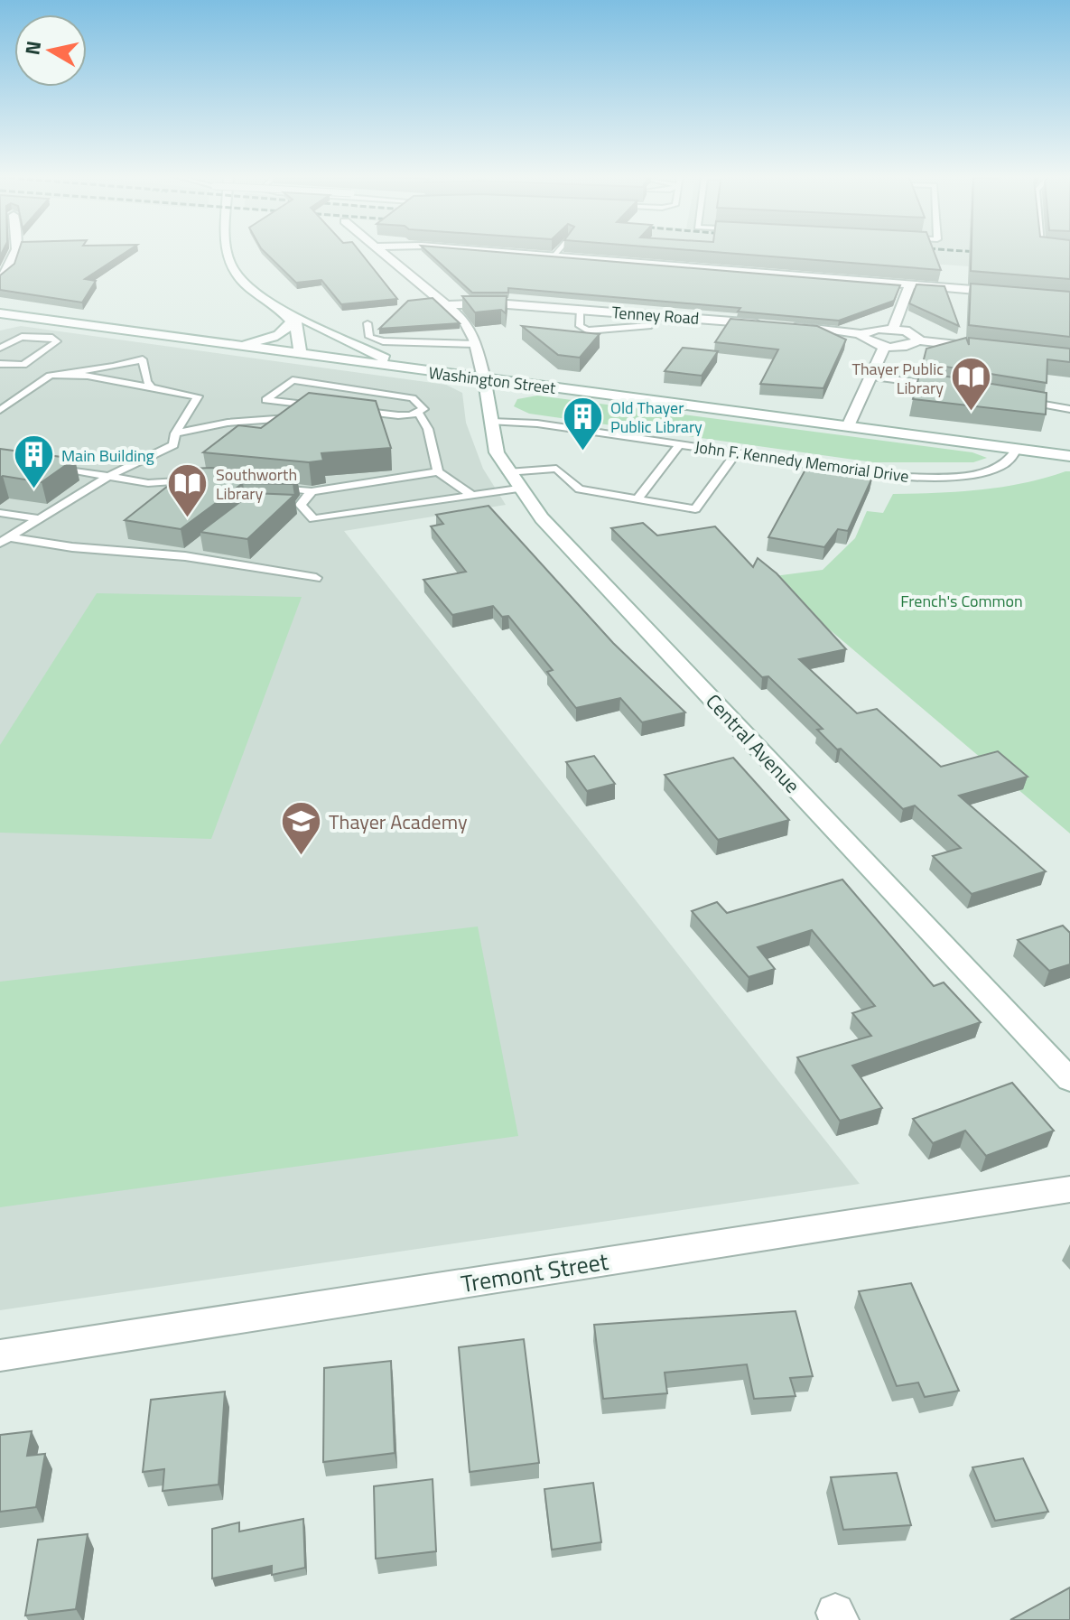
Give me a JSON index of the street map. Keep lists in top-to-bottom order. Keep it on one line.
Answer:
{"streets":{"main road":["Tenney Road","Washington Street","Central Avenue","Tremont Street"],"lane":["John F. Kennedy Memorial Drive"]},"crossings":[["Tenney Road","Central Avenue"],["Washington Street","John F. Kennedy Memorial Drive"],["Washington Street","Central Avenue"],["John F. Kennedy Memorial Drive","Central Avenue"]],"parks":["French's Common"],"places":{"library":["Thayer Public Library","Southworth Library"],"building":["Old Thayer Public Library","Main Building"],"school or university":["Thayer Academy"]},"north":"left"}
